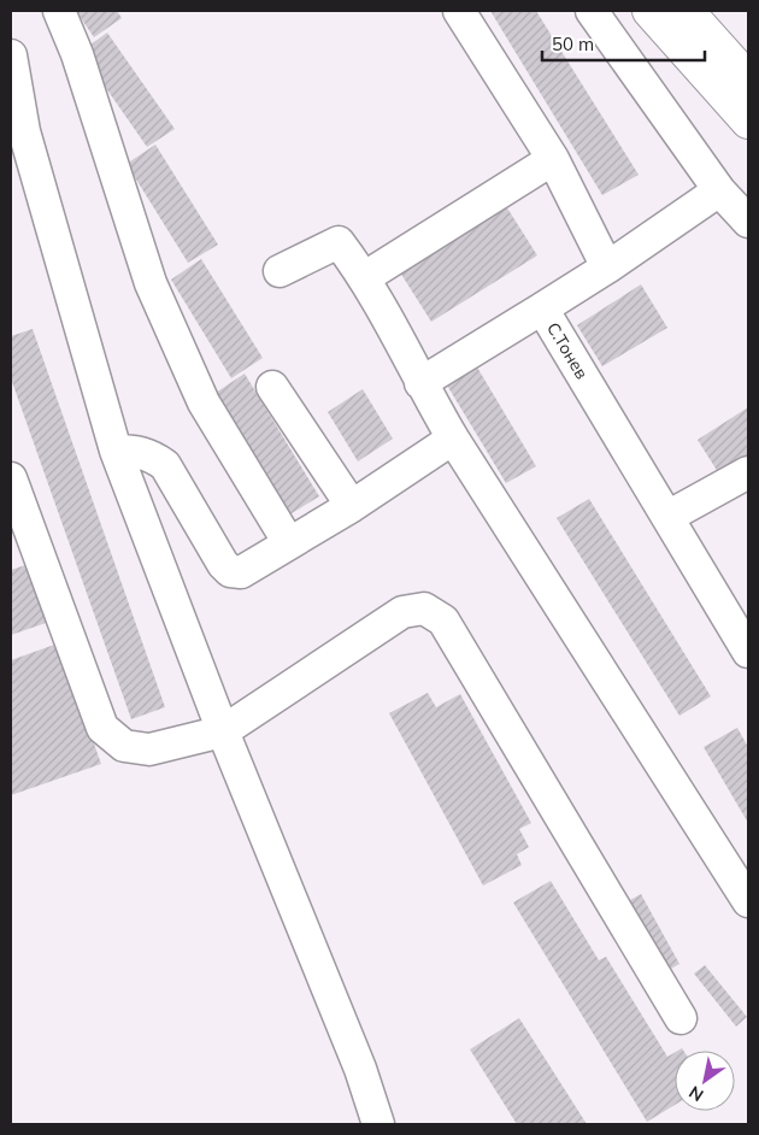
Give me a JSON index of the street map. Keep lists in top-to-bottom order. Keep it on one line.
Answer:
{"streets":{"street":["С.Тонев"]},"scale_bar":"50 m","north":"bottom left"}
